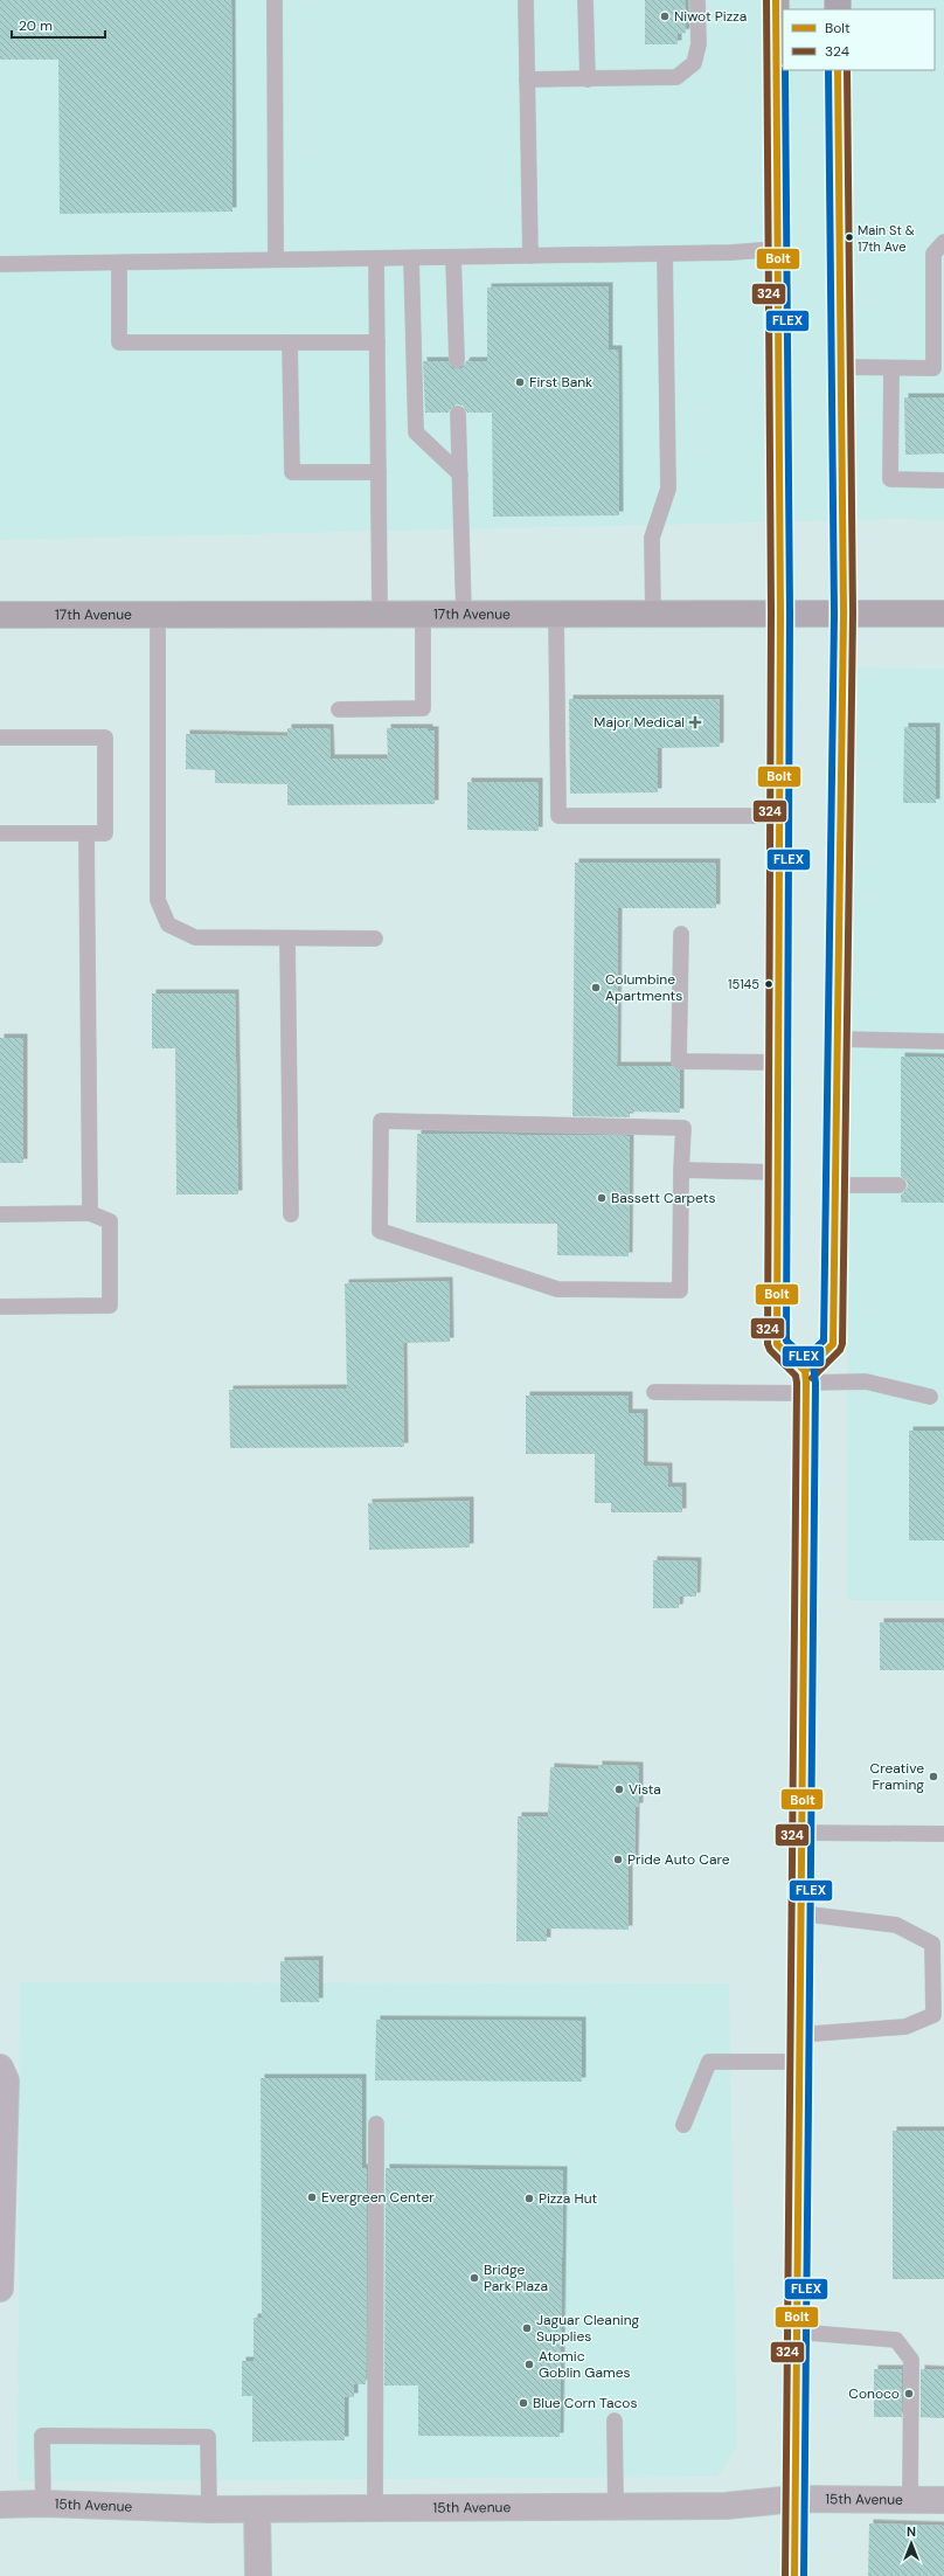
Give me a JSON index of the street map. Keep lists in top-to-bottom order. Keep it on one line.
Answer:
{"streets":{"main road":["17th Avenue"],"street":["15th Avenue"]},"places":{"other":["Niwot Pizza","Main St & 17th Ave","First Bank","15145","Columbine Apartments","Bassett Carpets","Creative Framing","Vista","Pride Auto Care","Evergreen Center","Pizza Hut","Bridge Park Plaza","Jaguar Cleaning Supplies","Atomic Goblin Games","Conoco","Blue Corn Tacos"],"health":["Major Medical"]},"lines":["transit line Bolt","transit line 324","transit line FLEX"],"legend":["Bolt","324"],"scale_bar":"20 m","north":"top"}
